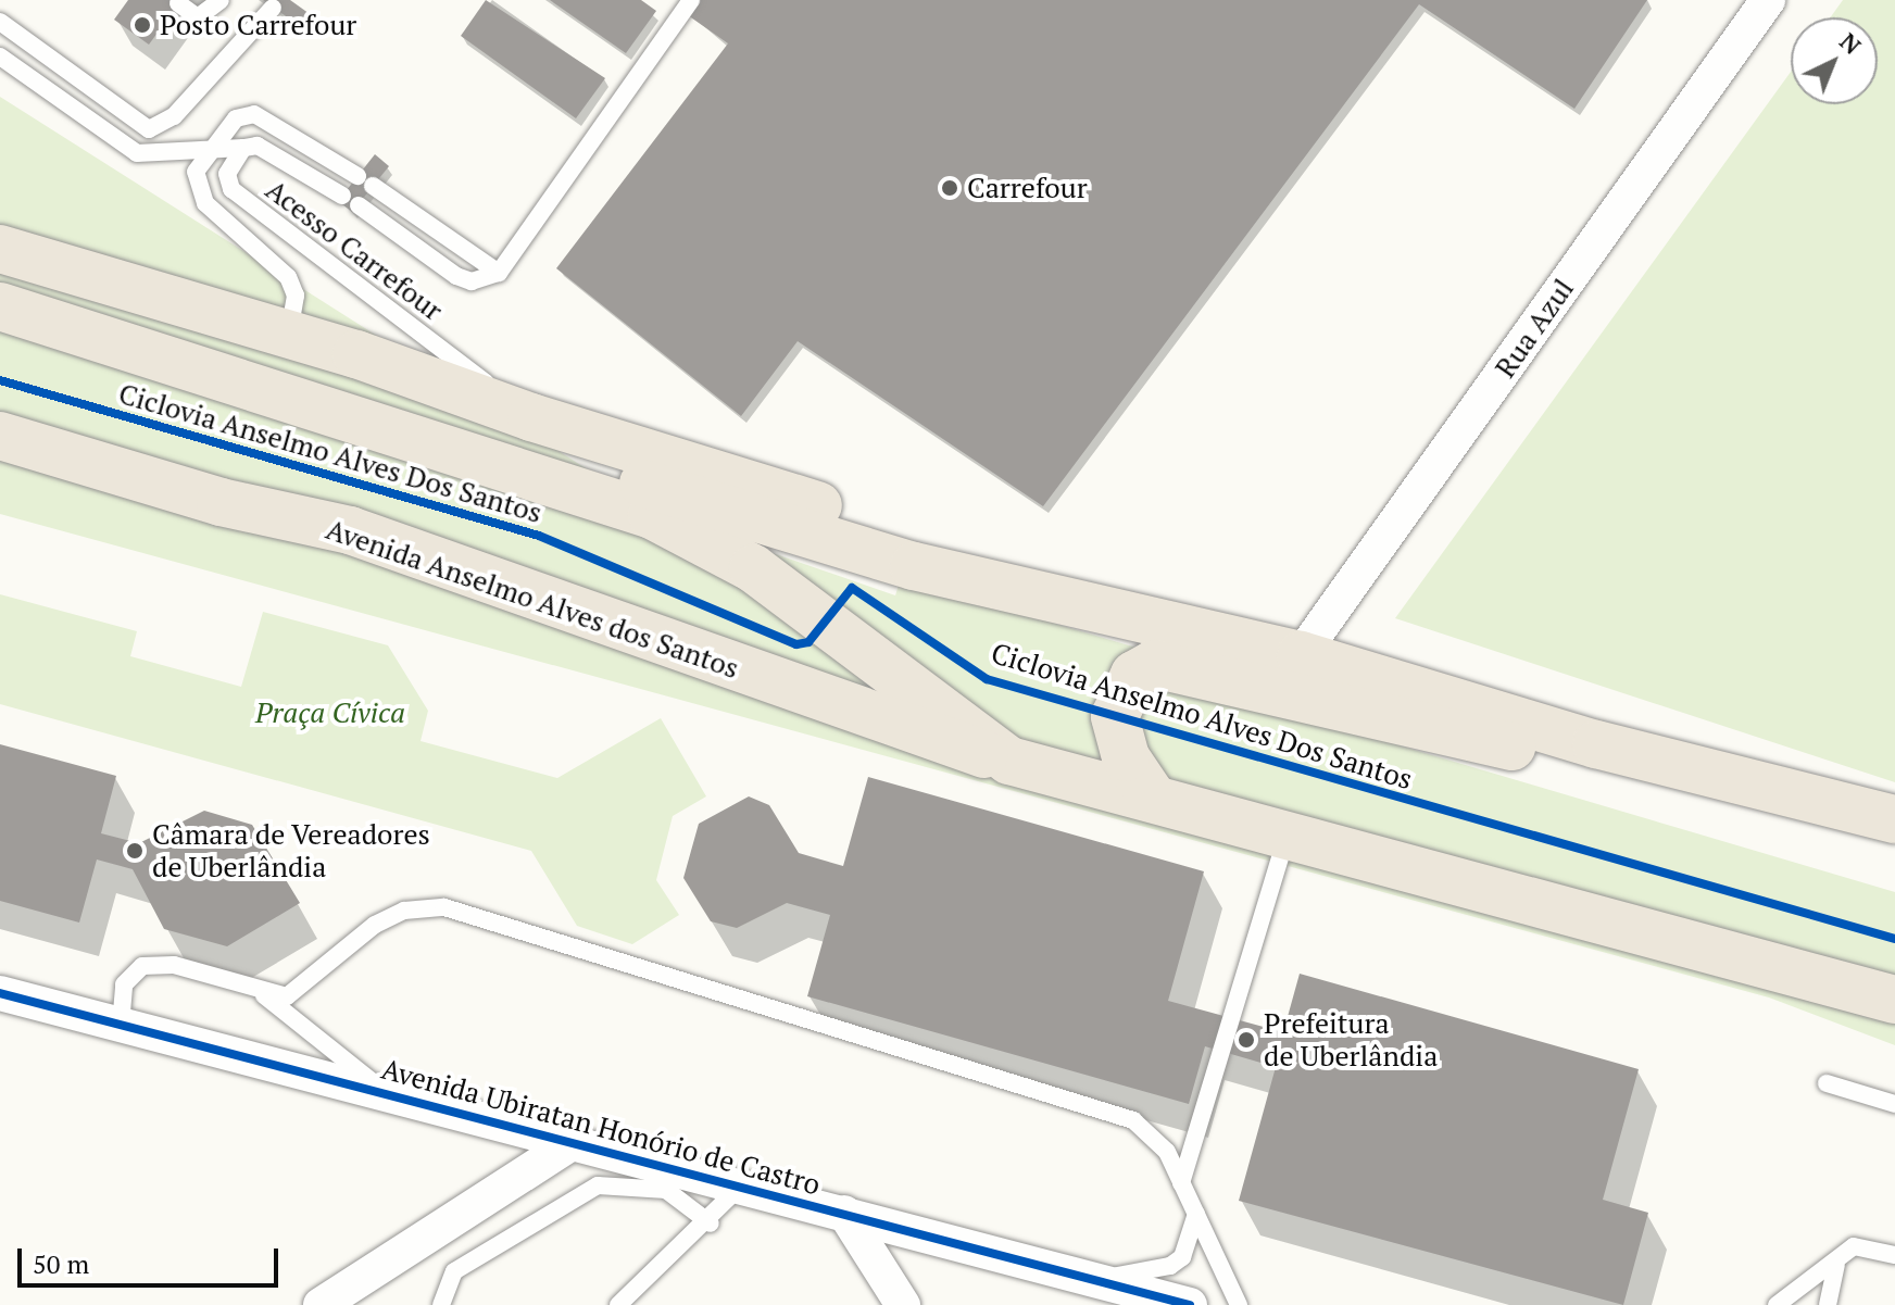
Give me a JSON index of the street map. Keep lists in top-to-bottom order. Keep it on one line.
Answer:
{"streets":{"main road":["Avenida Anselmo Alves dos Santos"],"street":["Rua Azul","Avenida Ubiratan Honório de Castro"],"lane":["Acesso Carrefour"],"cycle path":["Ciclovia Anselmo Alves Dos Santos"]},"parks":["Praça Cívica"],"places":["Posto Carrefour","Carrefour","Câmara de Vereadores de Uberlândia","Prefeitura de Uberlândia"],"scale_bar":"50 m","north":"top right"}
